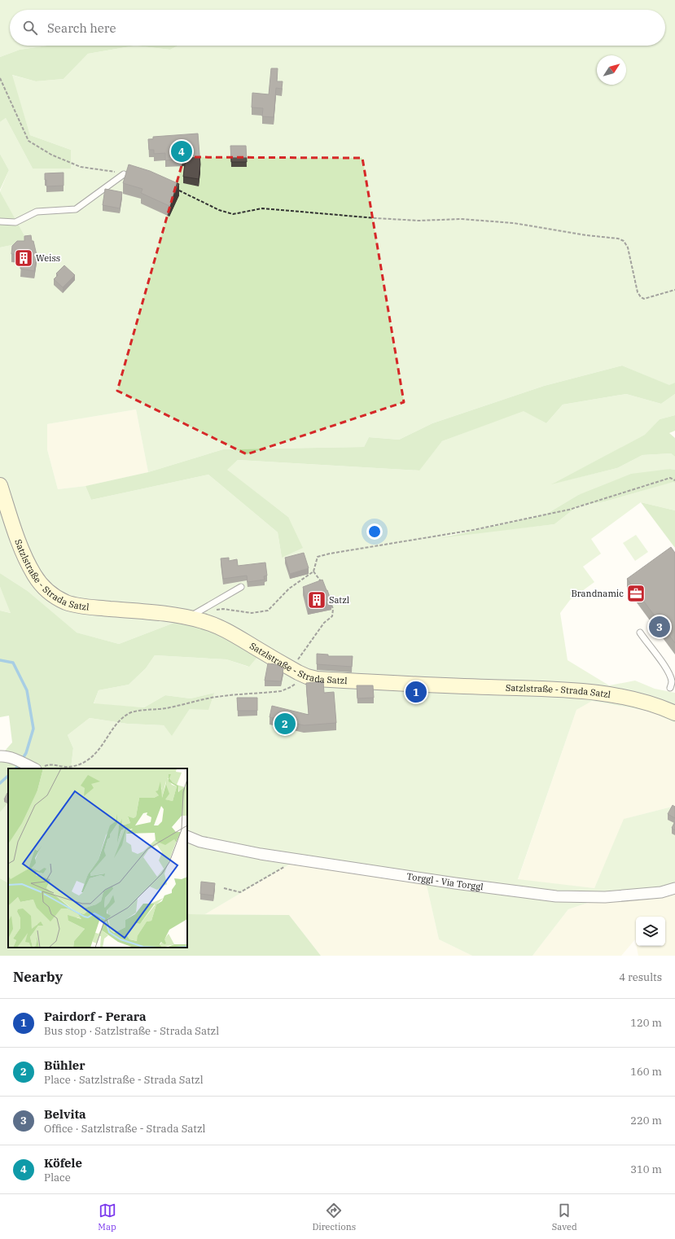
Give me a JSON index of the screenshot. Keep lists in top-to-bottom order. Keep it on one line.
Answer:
{"streets":{"street":["Satzlstraße - Strada Satzl","Torggl - Via Torggl"]},"places":{"building":["Weiss","Satzl"],"office":["Brandnamic"]},"north":"top right","page":{"search":"Search here","pins":["4","3","1","2"],"heading":["Nearby","4 results"],"list":[{"mark":"1","name":"Pairdorf - Perara","note":"Bus stop · Satzlstraße - Strada Satzl","value":"120 m"},{"mark":"2","name":"Bühler","note":"Place · Satzlstraße - Strada Satzl","value":"160 m"},{"mark":"3","name":"Belvita","note":"Office · Satzlstraße - Strada Satzl","value":"220 m"},{"mark":"4","name":"Köfele","note":"Place","value":"310 m"}],"nav":["Map","Directions","Saved"]}}
